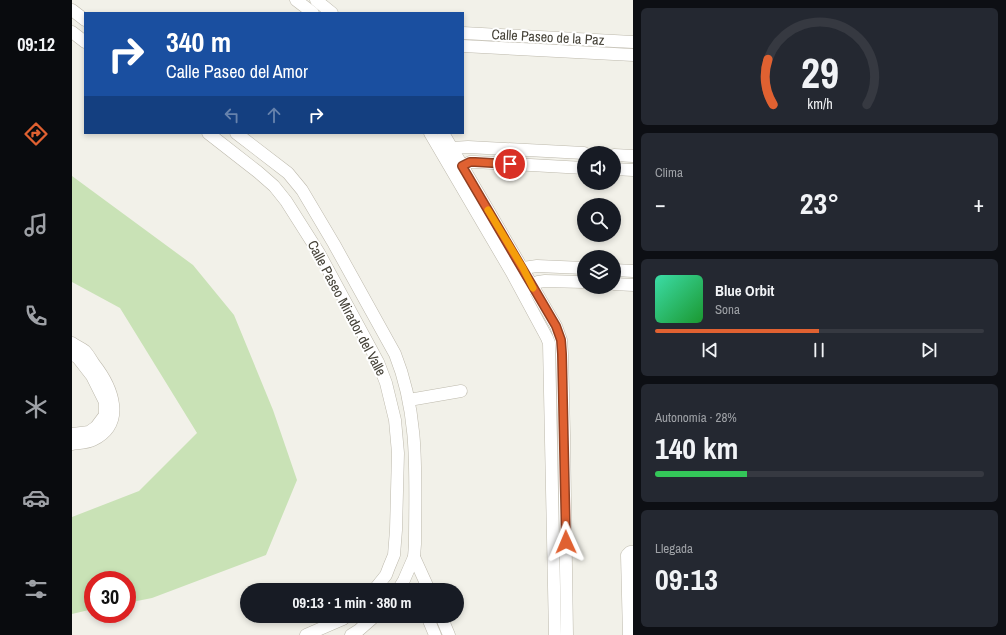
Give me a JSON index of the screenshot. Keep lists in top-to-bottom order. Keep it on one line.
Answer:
{"streets":{"street":["Calle Paseo de la Paz","Calle Paseo Mirador del Valle"]},"page":{"tabs":"09:12","turn":["340 m","Calle Paseo del Amor"],"tile":["Clima",["Autonomía · 28%","140 km"],["Llegada","09:13"]],"heat":["−","23°","+"],"song":["Blue Orbit","Sona"],"limit":"30","trip":"09:13 · 1 min · 380 m","gauge":["29","km/h"]}}
